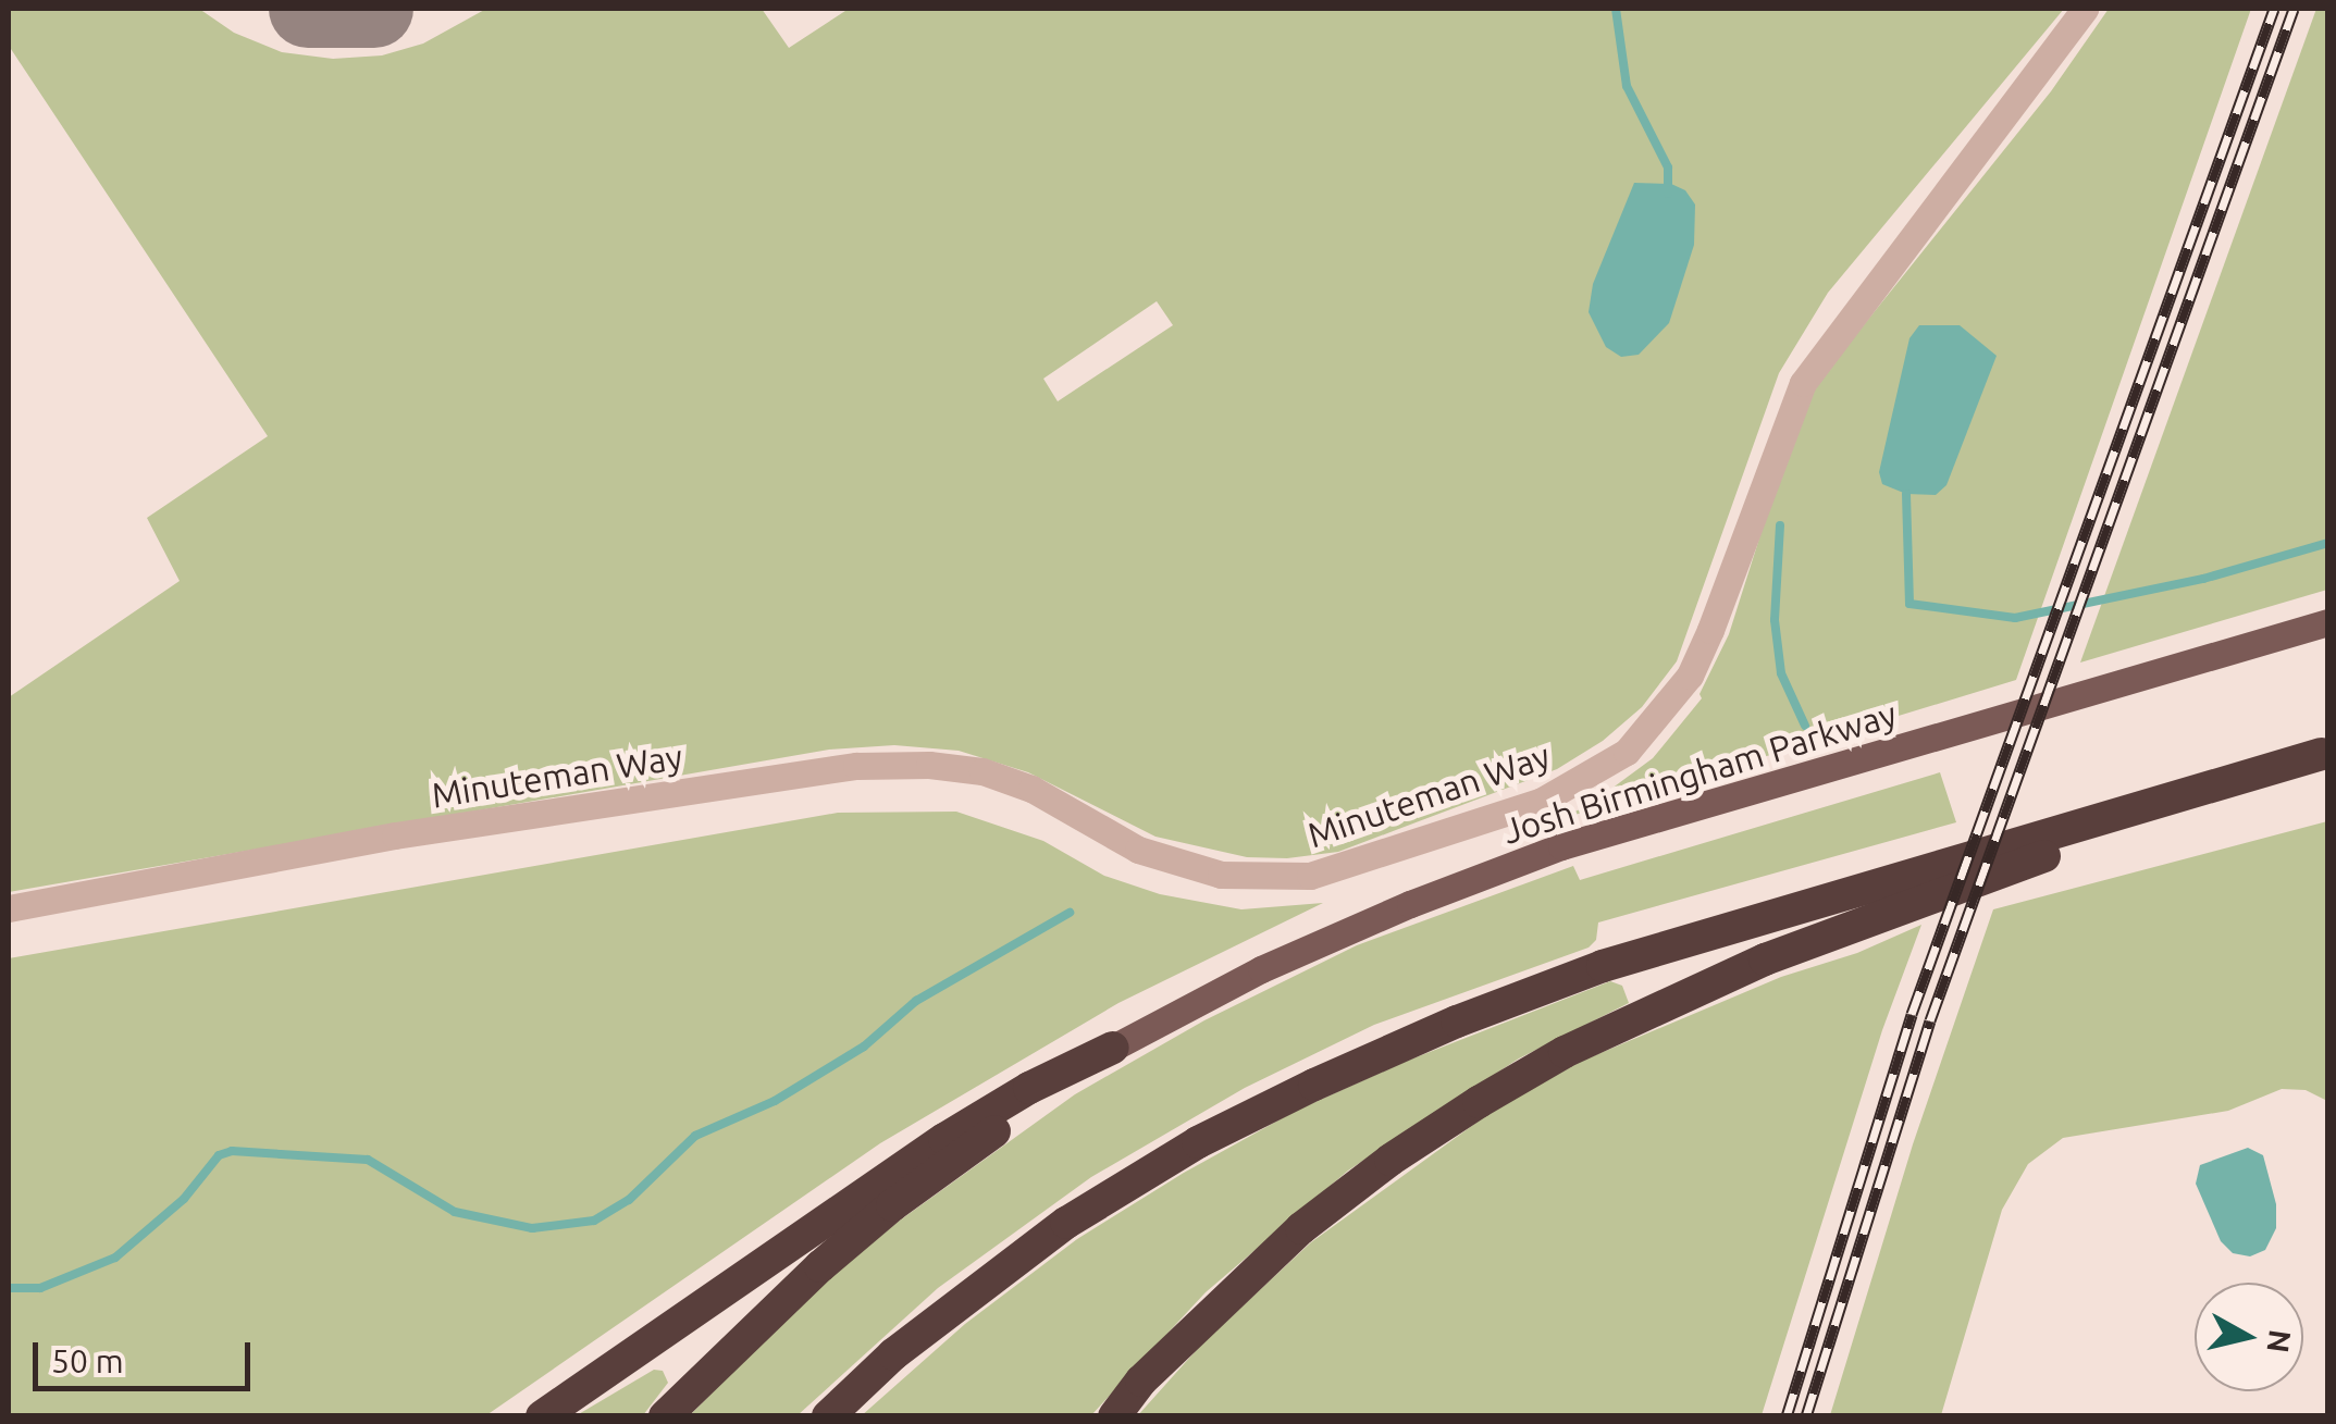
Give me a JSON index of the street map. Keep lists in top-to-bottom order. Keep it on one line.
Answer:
{"streets":{"main road":["Josh Birmingham Parkway"],"street":["Minuteman Way"]},"scale_bar":"50 m","north":"right"}
